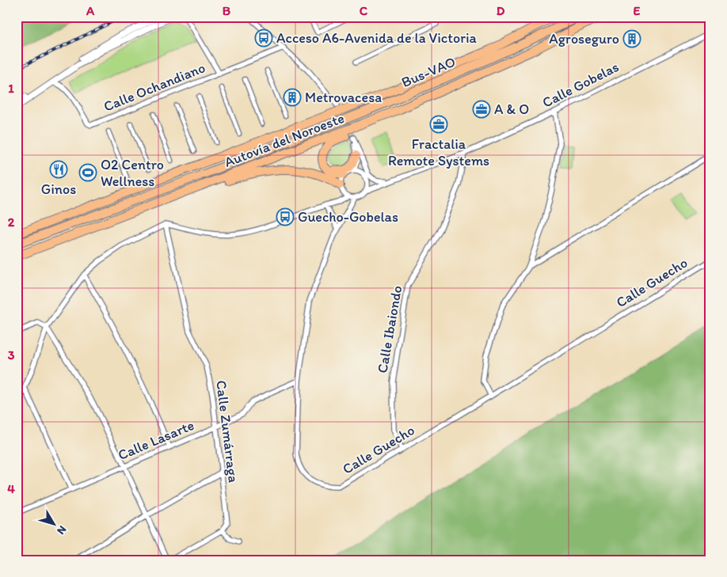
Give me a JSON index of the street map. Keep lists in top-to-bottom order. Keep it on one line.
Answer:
{"streets":{"highway":["Bus-VAO","Autovía del Noroeste"],"street":["Calle Gobelas","Calle Ochandiano","Calle Guecho","Calle Ibaiondo","Calle Zumárraga","Calle Lasarte"]},"crossings":[["Calle Gobelas","Calle Guecho"],["Calle Gobelas","Calle Ibaiondo"],["Calle Guecho","Calle Ibaiondo"],["Calle Guecho","Calle Lasarte"],["Calle Zumárraga","Calle Lasarte"]],"places":{"bus stop":["Acceso A6-Avenida de la Victoria","Guecho-Gobelas"],"building":["Agroseguro","Metrovacesa"],"office":["A & O","Fractalia Remote Systems"],"restaurant":["Ginos"],"sports":["O2 Centro Wellness"]},"north":"bottom right","grid":{"columns":["A","B","C","D","E"],"rows":["1","2","3","4"]}}
